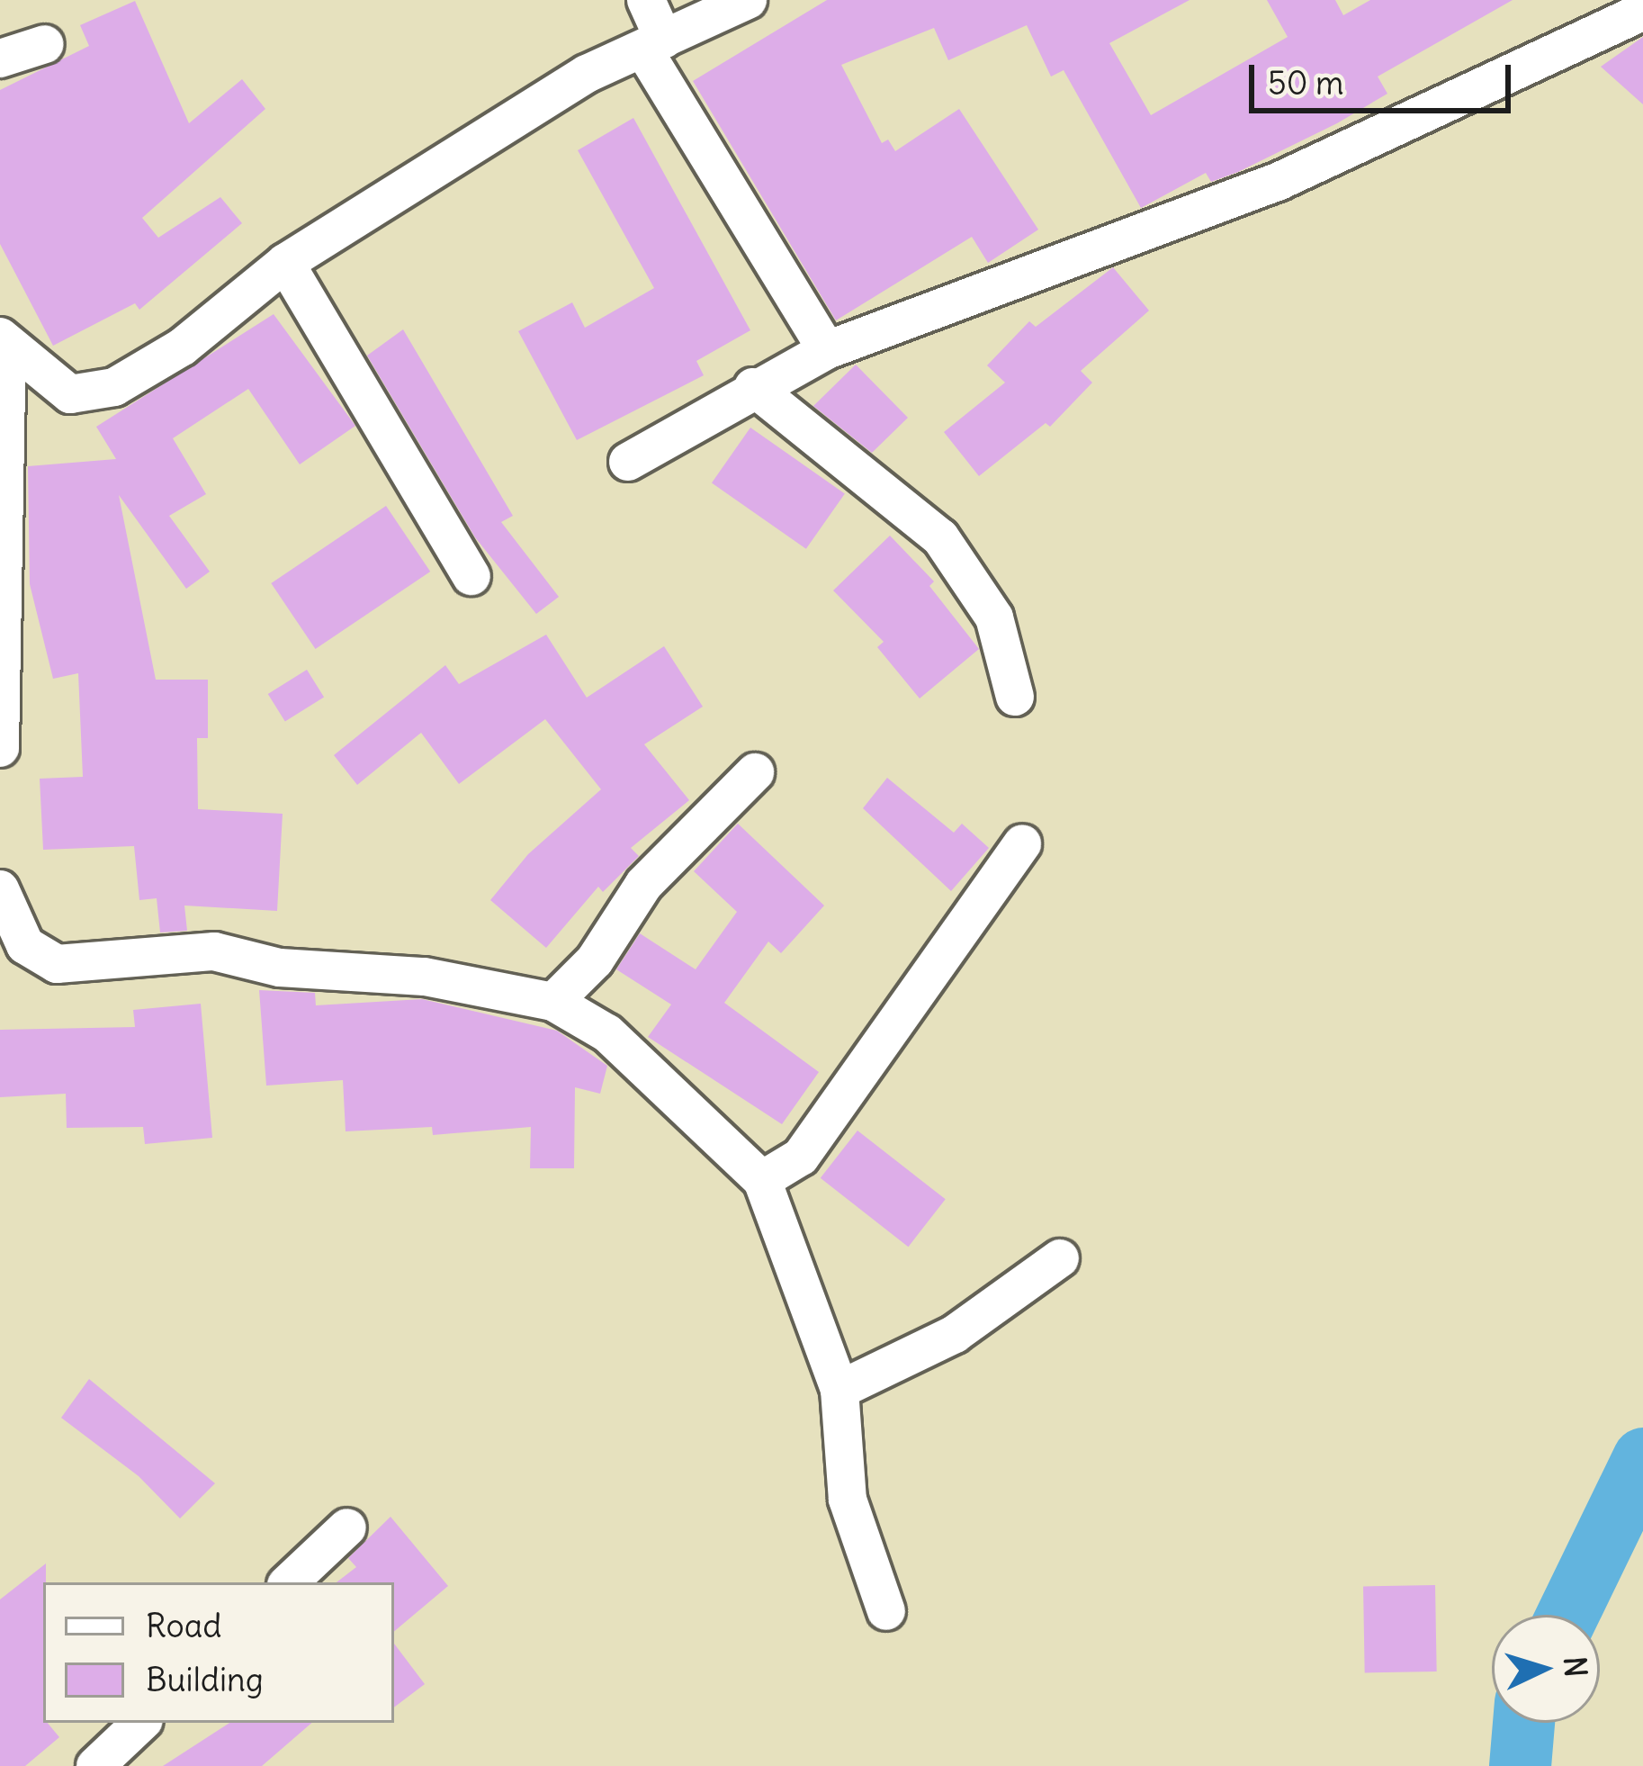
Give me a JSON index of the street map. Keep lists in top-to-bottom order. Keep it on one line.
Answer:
{"legend":["Road","Building"],"scale_bar":"50 m","north":"right"}
